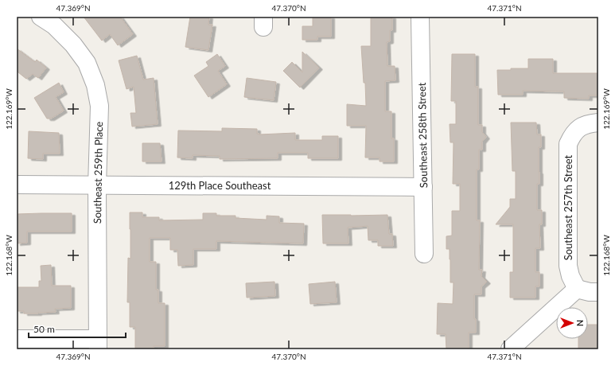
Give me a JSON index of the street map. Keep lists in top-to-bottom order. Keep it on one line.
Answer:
{"streets":{"street":["Southeast 258th Street","Southeast 259th Place","129th Place Southeast","Southeast 257th Street"]},"crossings":[["Southeast 258th Street","129th Place Southeast"],["Southeast 259th Place","129th Place Southeast"]],"scale_bar":"50 m","north":"right","coordinates":["47.369°N","47.370°N","47.371°N","122.169°W","122.168°W"]}
